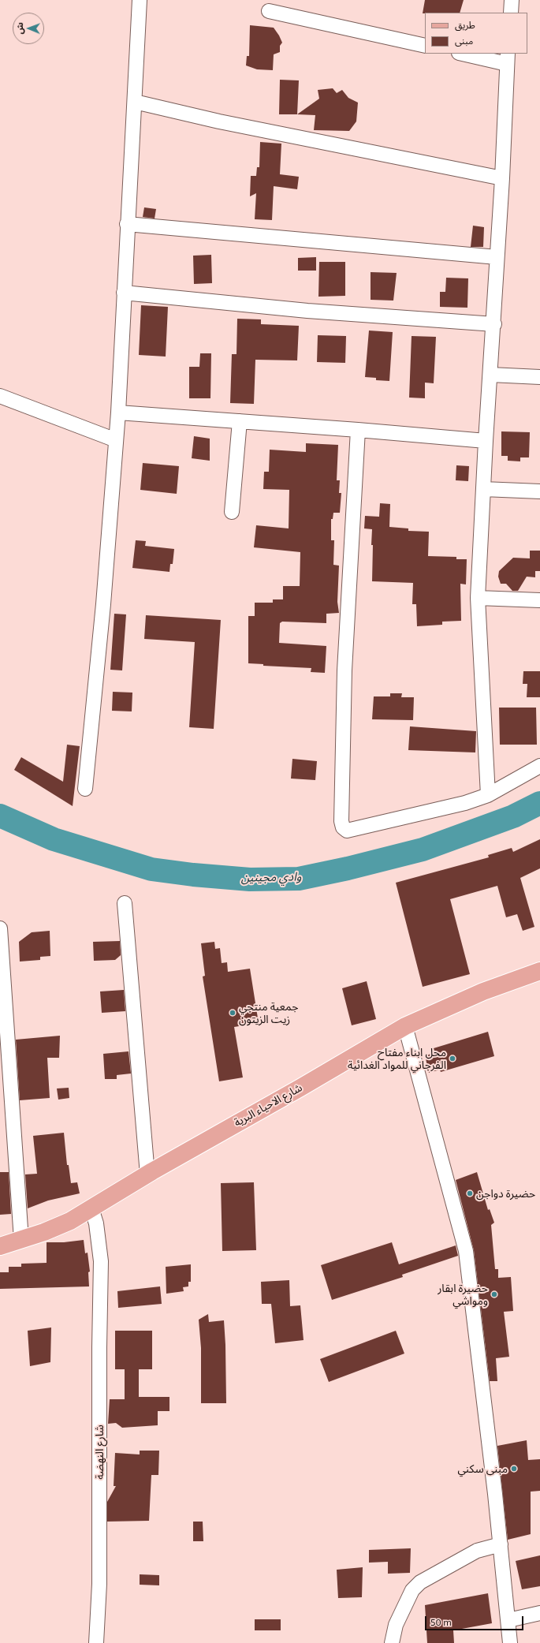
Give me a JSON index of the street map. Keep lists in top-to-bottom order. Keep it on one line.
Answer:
{"streets":{"main road":["شارع الاحياء البرية"],"street":["شارع النهضة"]},"crossings":[["شارع الاحياء البرية","شارع النهضة"]],"water":["وادي مجينين"],"places":["جمعية منتجي زيت الزيتون","محل ابناء مفتاح الفرجاني للمواد الغدائية","حضيرة دواجن","حضيرة ابقار ومواشي","مبنى سكني"],"legend":["طريق","مبنى"],"scale_bar":"50 m","north":"left"}
